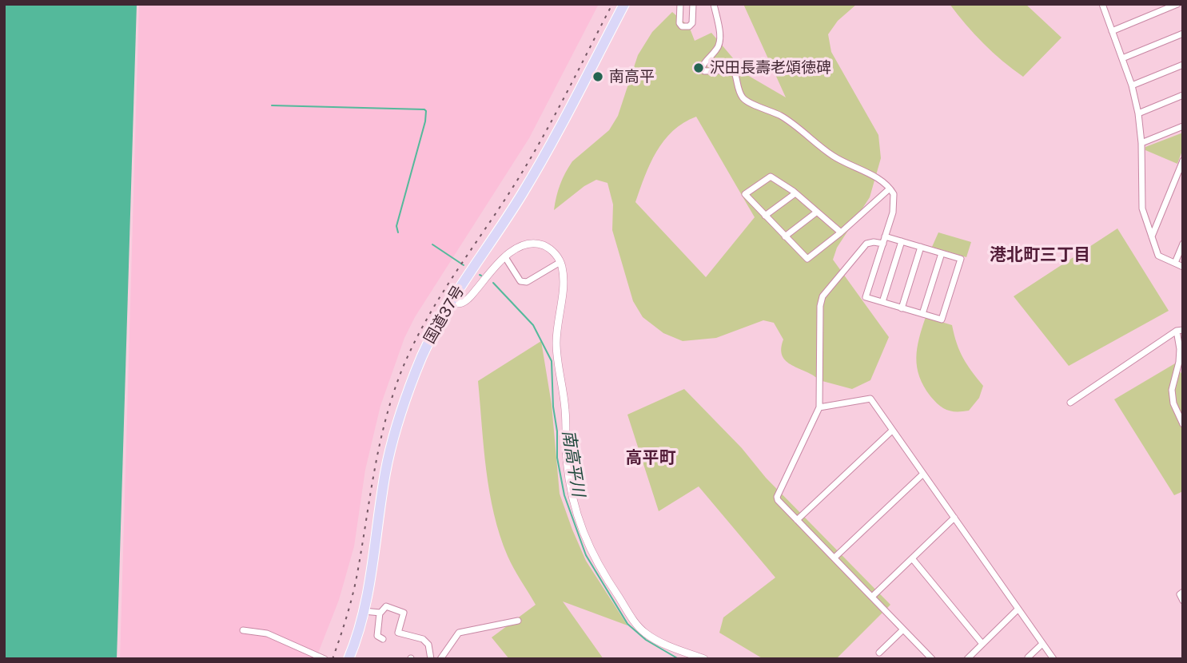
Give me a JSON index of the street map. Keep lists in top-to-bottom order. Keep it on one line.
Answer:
{"streets":{"highway":["国道37号"]},"districts":["港北町三丁目","高平町"],"water":["南高平川"],"places":["沢田長壽老頌徳碑","南高平"]}
